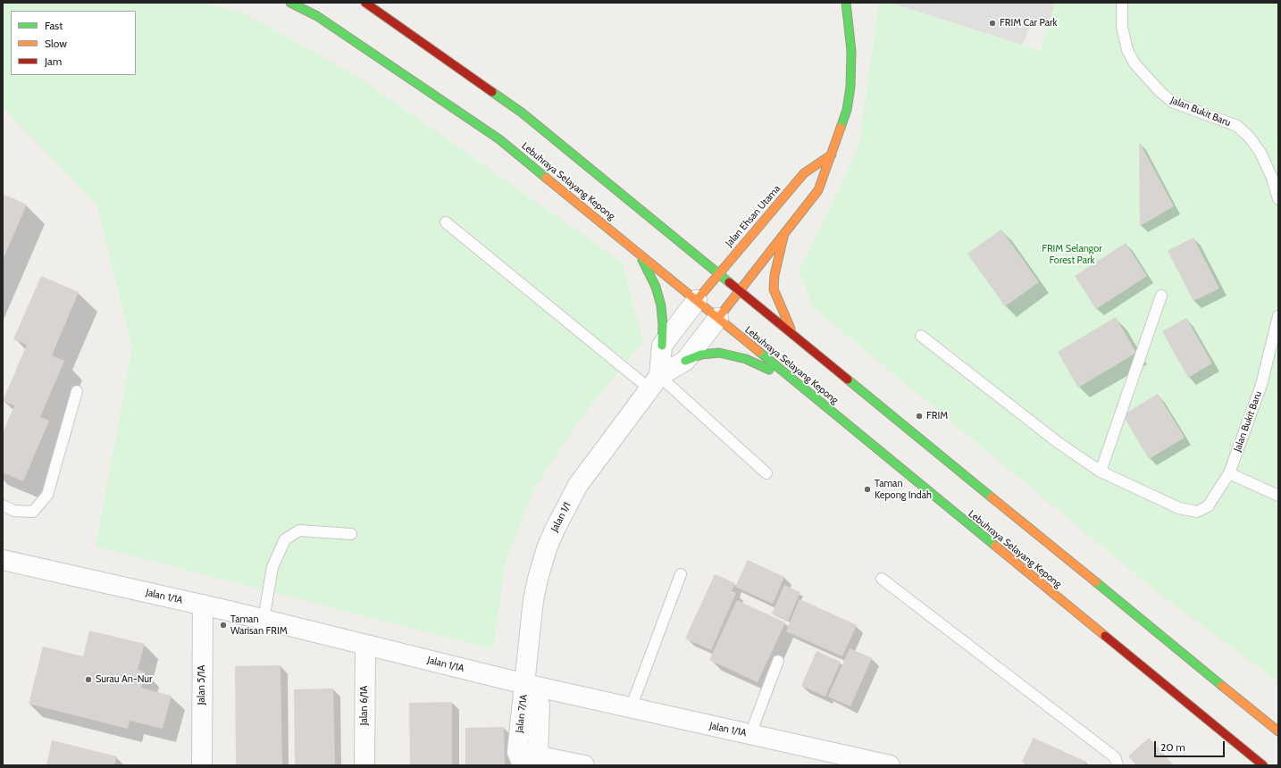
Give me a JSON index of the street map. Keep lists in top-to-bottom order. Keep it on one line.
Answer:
{"streets":{"main road":["Lebuhraya Selayang Kepong","Jalan Ehsan Utama","Jalan 1/1"],"street":["Jalan 1/1A","Jalan 5/1A","Jalan 6/1A","Jalan 7/1A"],"lane":["Jalan Bukit Baru"]},"crossings":[["Lebuhraya Selayang Kepong","Jalan Ehsan Utama"],["Lebuhraya Selayang Kepong","Jalan 1/1"],["Jalan 1/1","Jalan 1/1A"],["Jalan 1/1","Jalan 7/1A"],["Jalan 1/1A","Jalan 5/1A"],["Jalan 1/1A","Jalan 6/1A"],["Jalan 1/1A","Jalan 7/1A"]],"parks":["FRIM Selangor Forest Park"],"places":["FRIM Car Park","FRIM","Taman Kepong Indah","Taman Warisan FRIM","Surau An-Nur"],"legend":["Fast","Slow","Jam"],"scale_bar":"20 m"}
